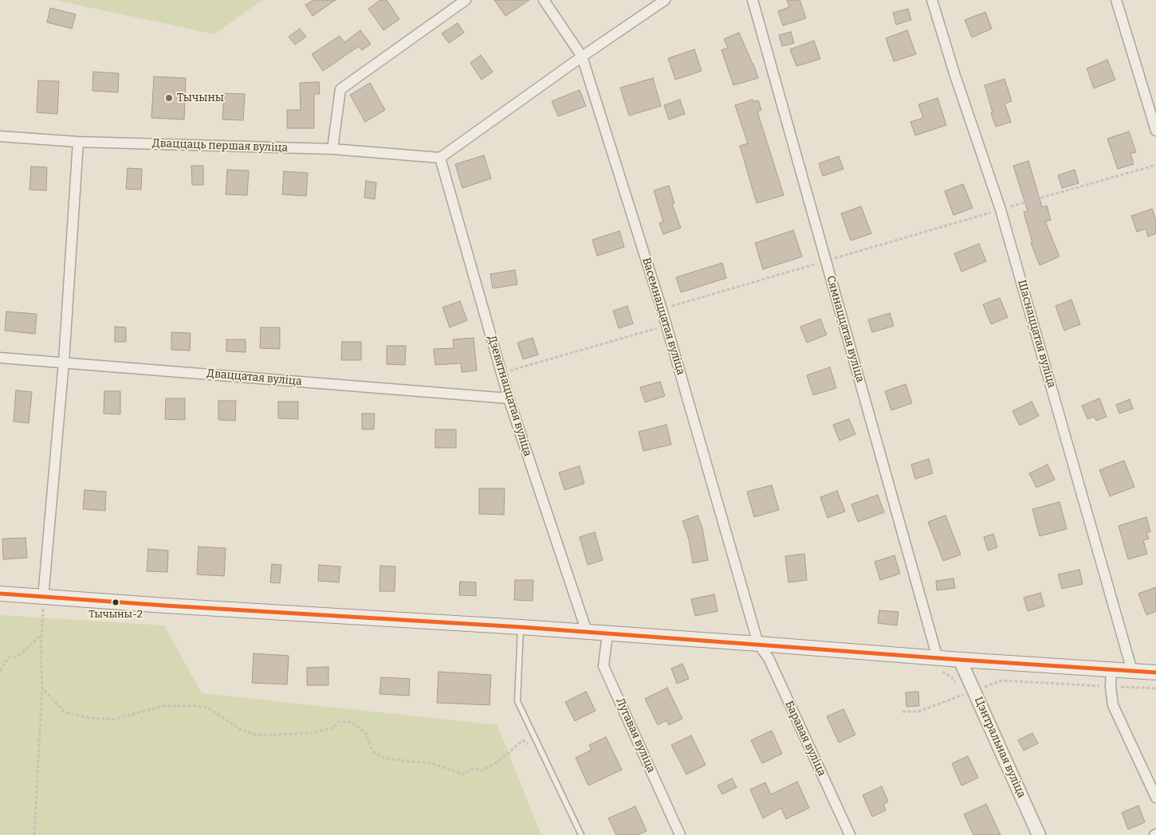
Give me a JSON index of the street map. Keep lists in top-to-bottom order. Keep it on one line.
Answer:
{"streets":{"street":["Дваццаць першая вуліца","Васемнаццатая вуліца","Сямнаццатая вуліца","Шаснаццатая вуліца","Дваццатая вуліца","Дзевятнаццатая вуліца","Лугавая вуліца","Баравая вуліца","Цэнтральная вуліца"]},"crossings":[["Дваццаць першая вуліца","Дзевятнаццатая вуліца"],["Васемнаццатая вуліца","Баравая вуліца"],["Дваццатая вуліца","Дзевятнаццатая вуліца"]],"places":["Тычыны","Тычыны-2"]}
